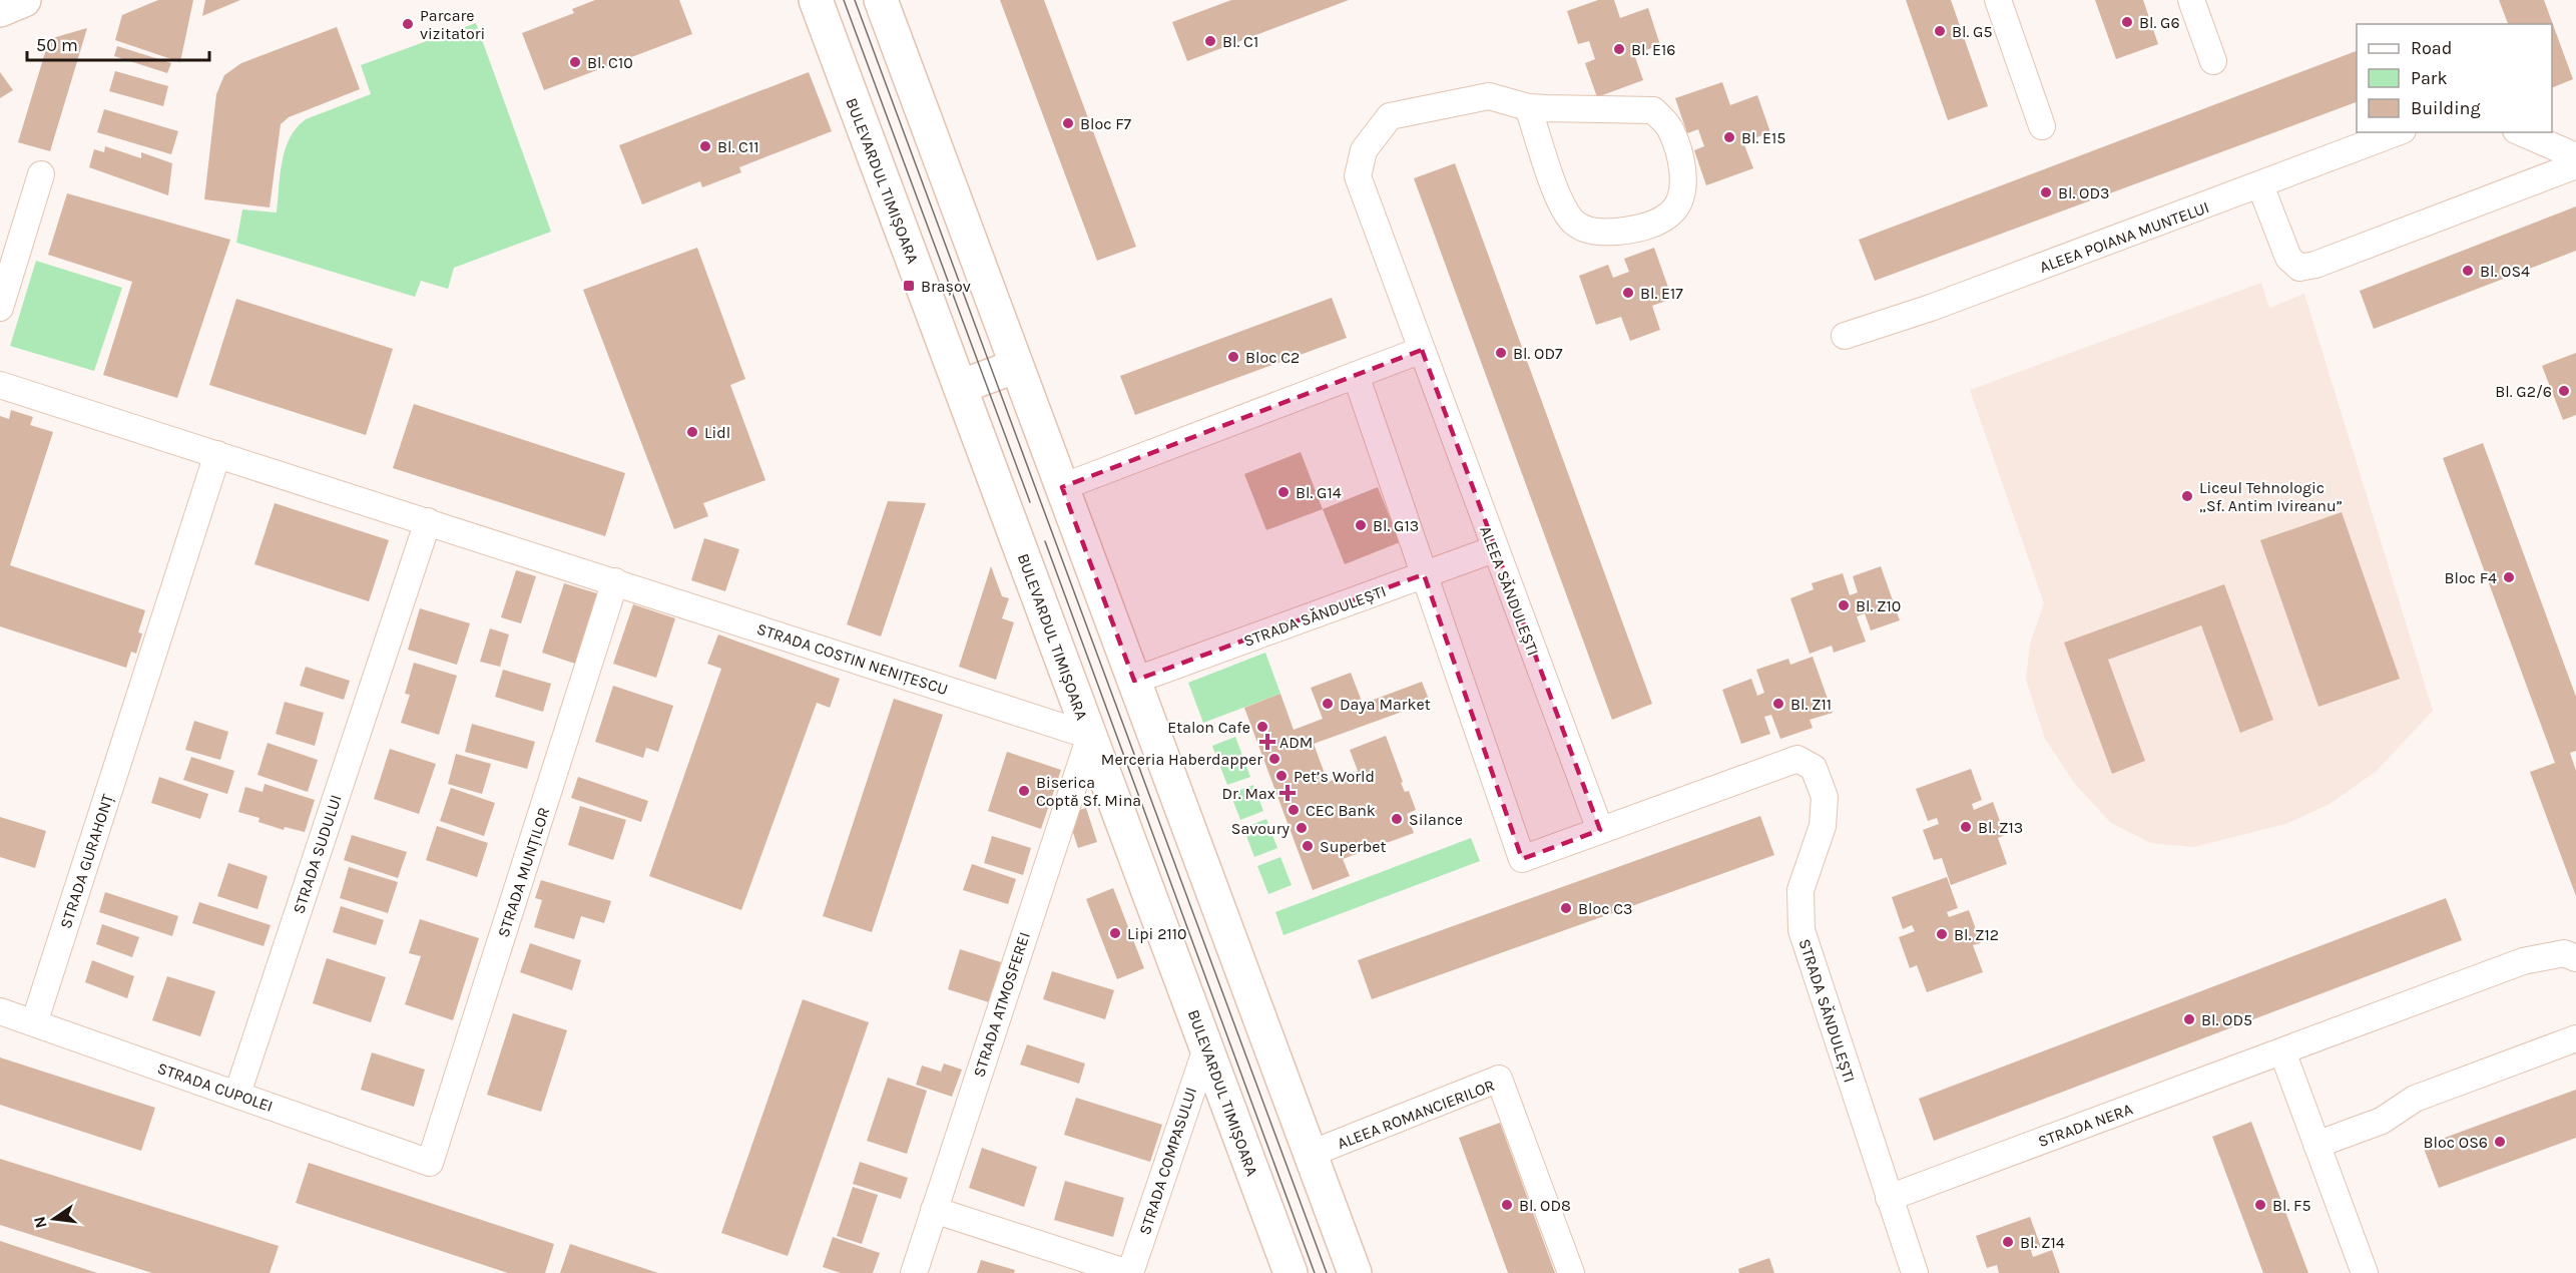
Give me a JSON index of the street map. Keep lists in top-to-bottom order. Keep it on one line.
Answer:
{"streets":{"main road":["BULEVARDUL TIMIȘOARA"],"street":["ALEEA POIANA MUNTELUI","ALEEA SĂNDULEȘTI","STRADA SĂNDULEȘTI","STRADA COSTIN NENIȚESCU","STRADA SUDULUI","STRADA GURAHONȚ","STRADA MUNȚILOR","STRADA ATMOSFEREI","STRADA CUPOLEI","ALEEA ROMANCIERILOR","STRADA NERA","STRADA COMPASULUI"]},"crossings":[["BULEVARDUL TIMIȘOARA","STRADA COSTIN NENIȚESCU"],["BULEVARDUL TIMIȘOARA","STRADA ATMOSFEREI"],["BULEVARDUL TIMIȘOARA","STRADA COMPASULUI"],["ALEEA SĂNDULEȘTI","STRADA SĂNDULEȘTI"],["STRADA SĂNDULEȘTI","STRADA NERA"],["STRADA COSTIN NENIȚESCU","STRADA SUDULUI"],["STRADA COSTIN NENIȚESCU","STRADA GURAHONȚ"],["STRADA COSTIN NENIȚESCU","STRADA MUNȚILOR"],["STRADA COSTIN NENIȚESCU","STRADA ATMOSFEREI"],["STRADA SUDULUI","STRADA CUPOLEI"],["STRADA GURAHONȚ","STRADA CUPOLEI"],["STRADA MUNȚILOR","STRADA CUPOLEI"]],"places":{"other":["Bl. G6","Parcare vizitatori","Bl. G5","Bl. C1","Bl. E16","Bl. C10","Bloc F7","Bl. E15","Bl. C11","Bl. OD3","Bl. OS4","Bl. E17","Bl. OD7","Bloc C2","Bl. G2/6","Lidl","Bl. G14","Liceul Tehnologic „Sf. Antim Ivireanu”","Bl. G13","Bloc F4","Bl. Z10","Daya Market","Bl. Z11","Etalon Cafe","Merceria Haberdapper","Pet’s World","Biserica Coptă Sf. Mina","CEC Bank","Silance","Bl. Z13","Savoury","Superbet","Bloc C3","Lipi 2110","Bl. Z12","Bl. OD5","Bloc OS6","Bl. OD8","Bl. F5","Bl. Z14"],"transit":["Brașov"],"health":["ADM","Dr. Max"]},"legend":["Road","Park","Building"],"scale_bar":"50 m","north":"left"}
